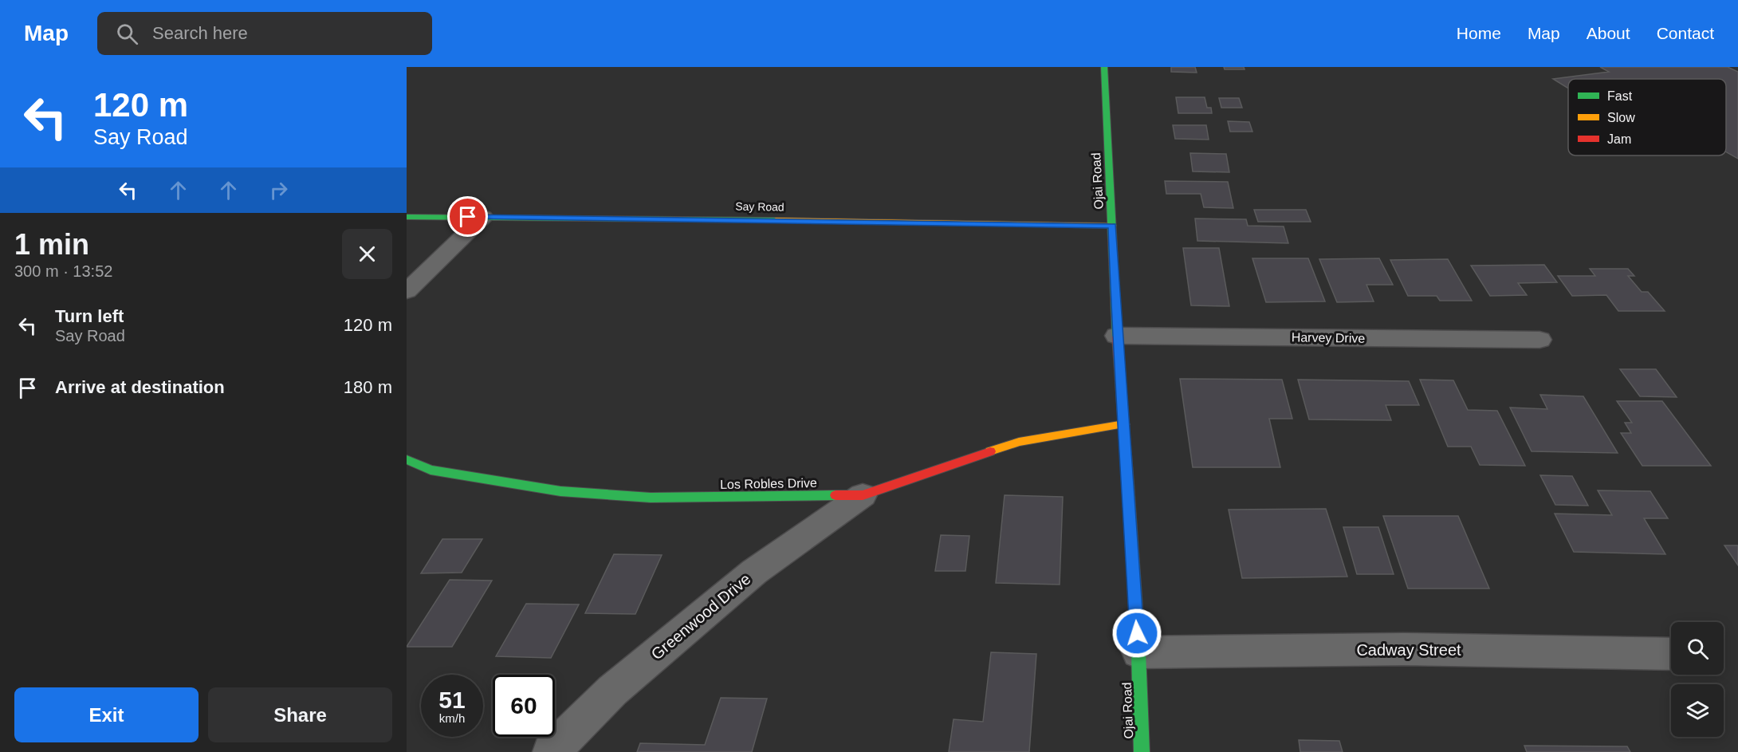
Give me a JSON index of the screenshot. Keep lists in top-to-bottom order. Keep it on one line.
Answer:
{"streets":{"street":["Ojai Road","Say Road","Harvey Drive","Los Robles Drive","Greenwood Drive","Cadway Street"]},"crossings":[["Ojai Road","Say Road"],["Ojai Road","Harvey Drive"],["Ojai Road","Los Robles Drive"],["Ojai Road","Cadway Street"],["Los Robles Drive","Greenwood Drive"]],"legend":["Fast","Slow","Jam"],"page":{"header":"Map","search":"Search here","nav":["Home","Map","About","Contact"],"turn":["120 m","Say Road"],"heading":["1 min","300 m · 13:52"],"list":[{"name":"Turn left","note":"Say Road","value":"120 m"},{"name":"Arrive at destination","value":"180 m"}],"speed":"51 km/h","limit":"60","buttons":["Exit","Share"]}}
